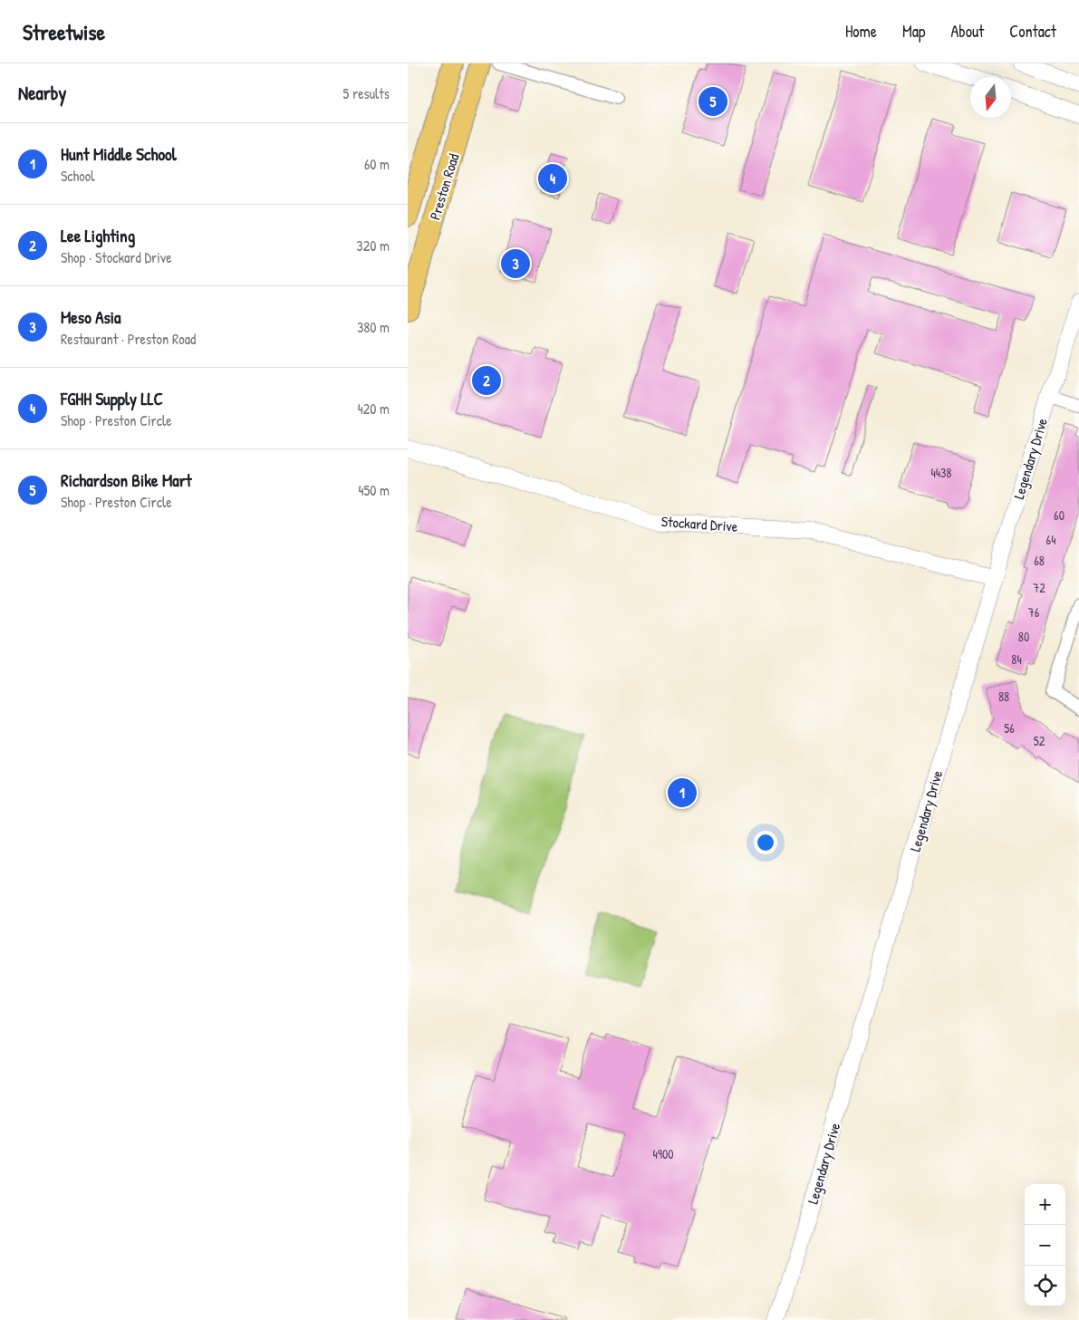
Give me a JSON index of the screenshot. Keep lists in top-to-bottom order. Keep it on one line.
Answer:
{"streets":{"main road":["Preston Road"],"street":["Legendary Drive","Stockard Drive"]},"crossings":[["Legendary Drive","Stockard Drive"]],"house_numbers":["4438","60","64","68","72","76","80","84","88","56","52","4900"],"north":"bottom","page":{"header":"Streetwise","nav":["Home","Map","About","Contact"],"heading":["Nearby","5 results"],"pins":["5","4","3","2","1"],"list":[{"mark":"1","name":"Hunt Middle School","note":"School","value":"60 m"},{"mark":"2","name":"Lee Lighting","note":"Shop · Stockard Drive","value":"320 m"},{"mark":"3","name":"Meso Asia","note":"Restaurant · Preston Road","value":"380 m"},{"mark":"4","name":"FGHH Supply LLC","note":"Shop · Preston Circle","value":"420 m"},{"mark":"5","name":"Richardson Bike Mart","note":"Shop · Preston Circle","value":"450 m"}],"map_buttons":["+","−"]}}
